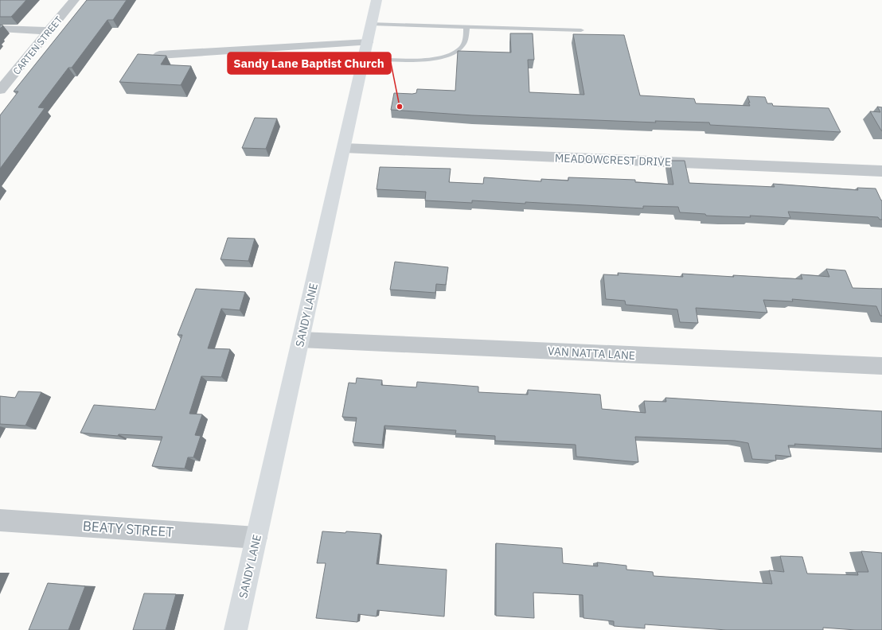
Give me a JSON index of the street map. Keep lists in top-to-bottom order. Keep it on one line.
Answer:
{"streets":{"street":["CARTEN STREET","MEADOWCREST DRIVE","SANDY LANE","VAN NATTA LANE","BEATY STREET"]},"crossings":[["MEADOWCREST DRIVE","SANDY LANE"],["SANDY LANE","VAN NATTA LANE"],["SANDY LANE","BEATY STREET"]],"places":["Sandy Lane Baptist Church"]}
